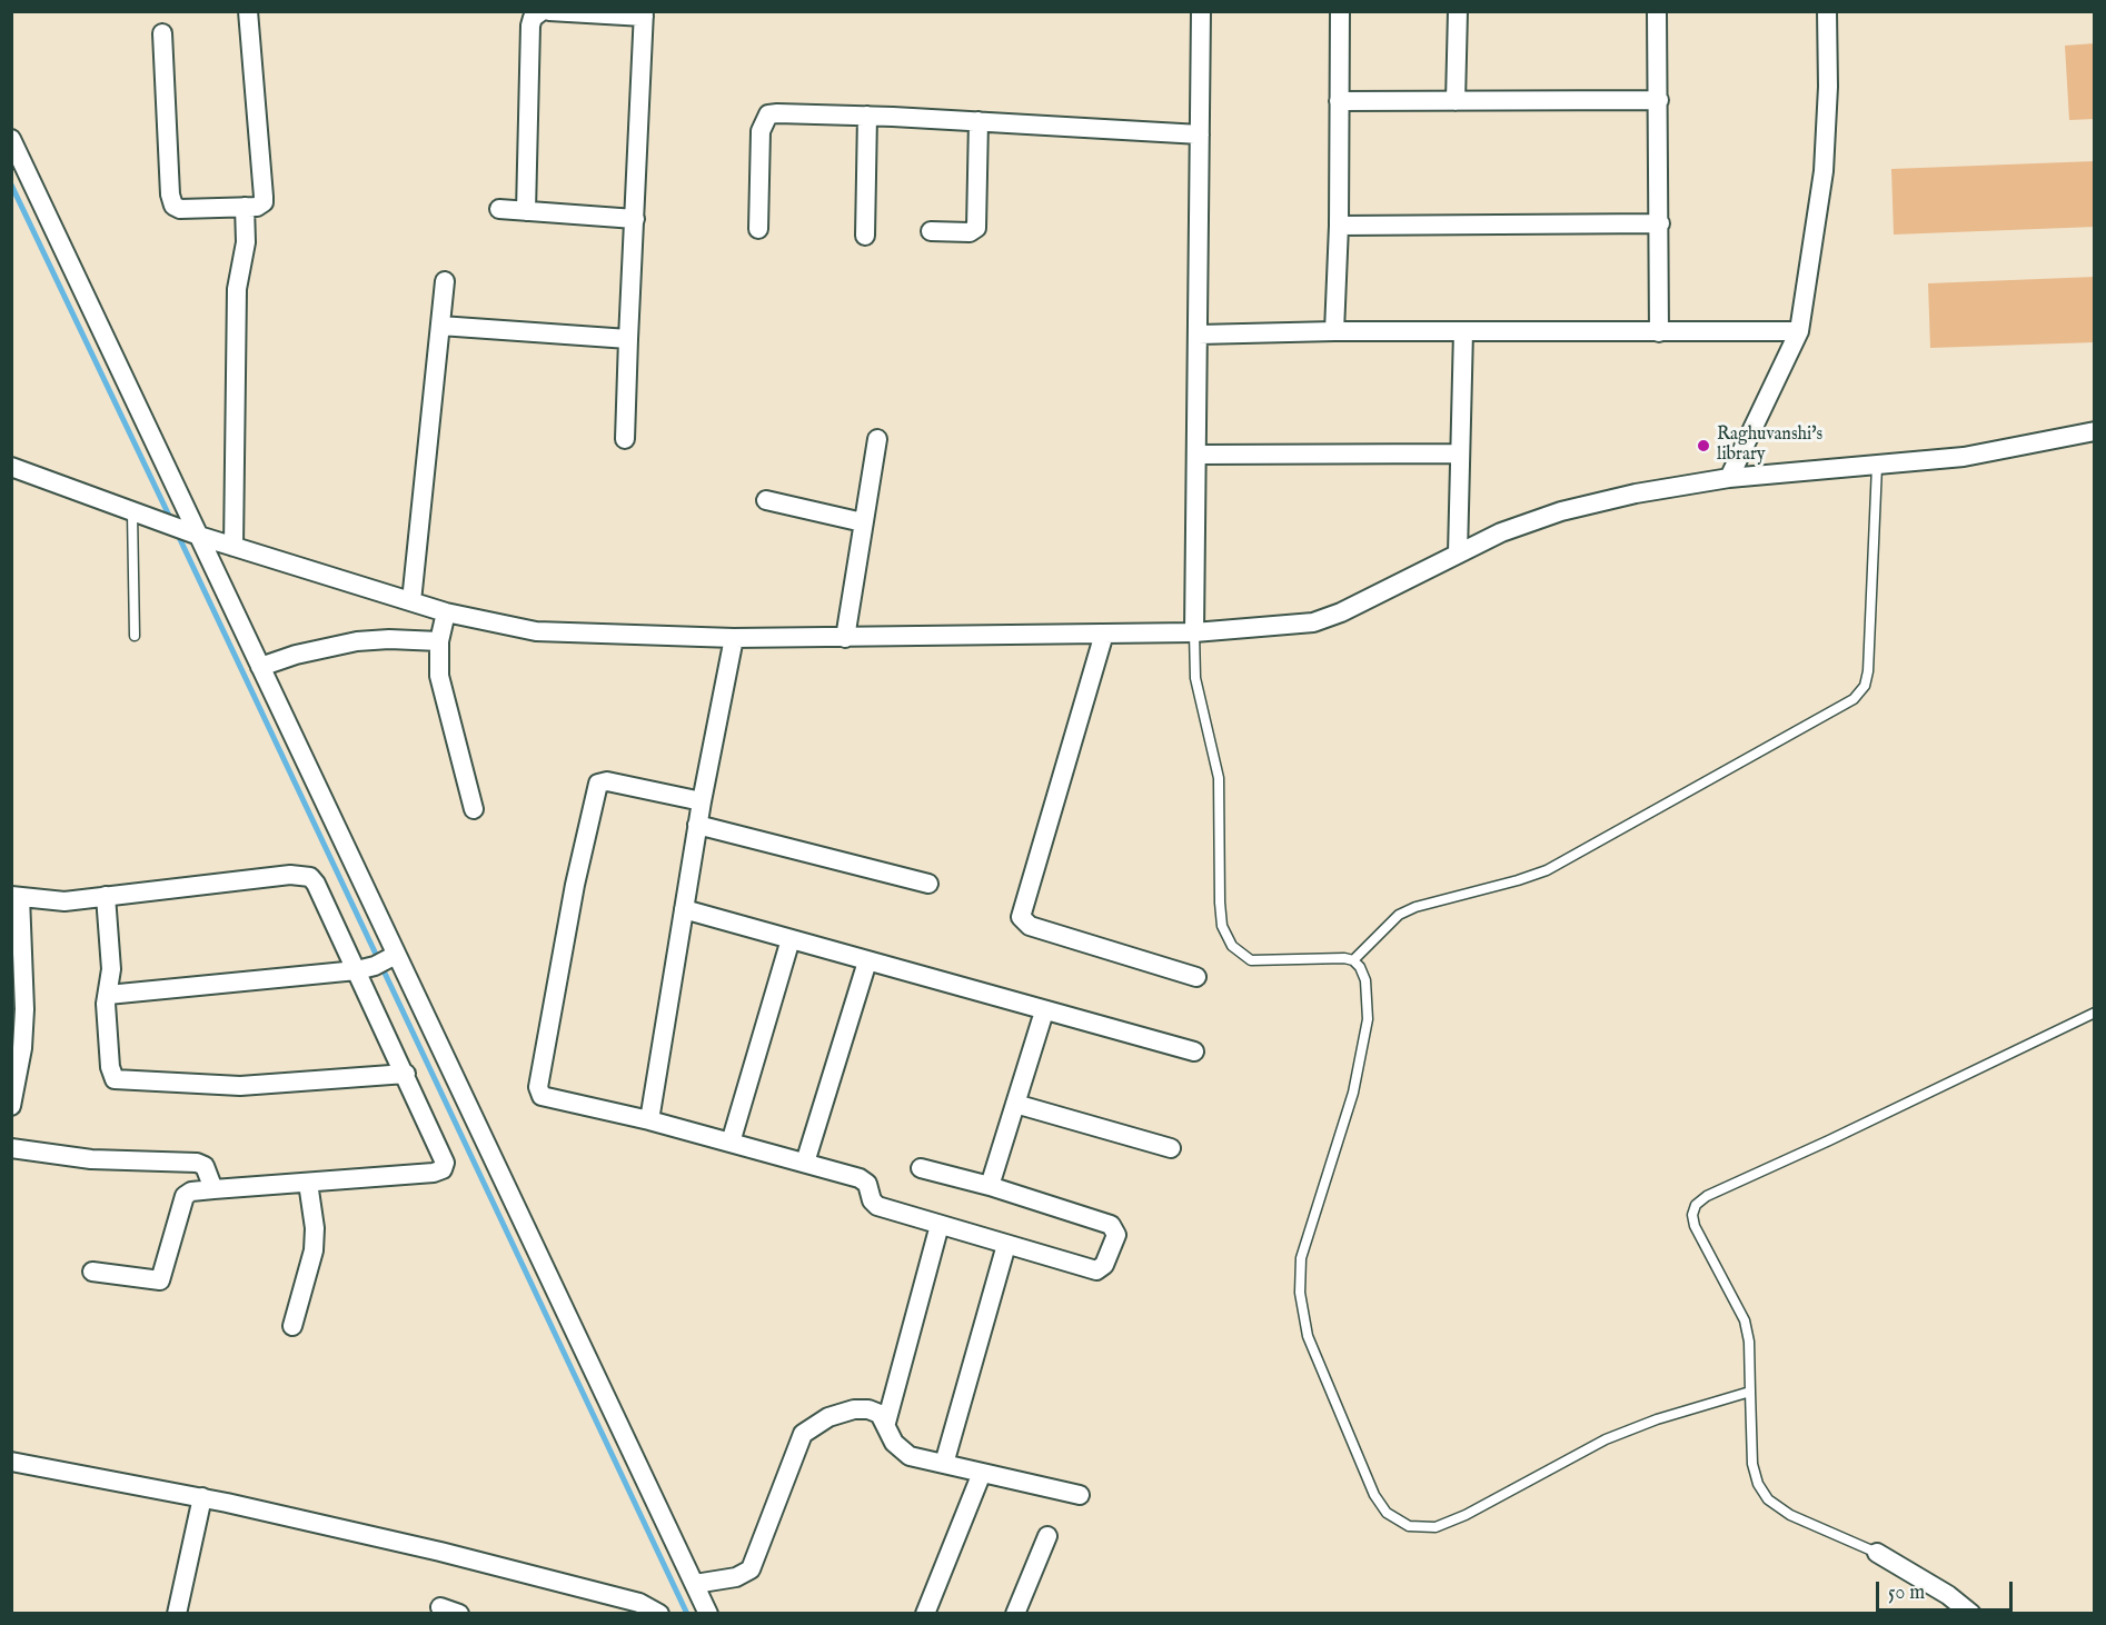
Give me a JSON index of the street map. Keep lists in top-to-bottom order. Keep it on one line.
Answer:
{"places":["Raghuvanshi's library"],"scale_bar":"50 m"}
